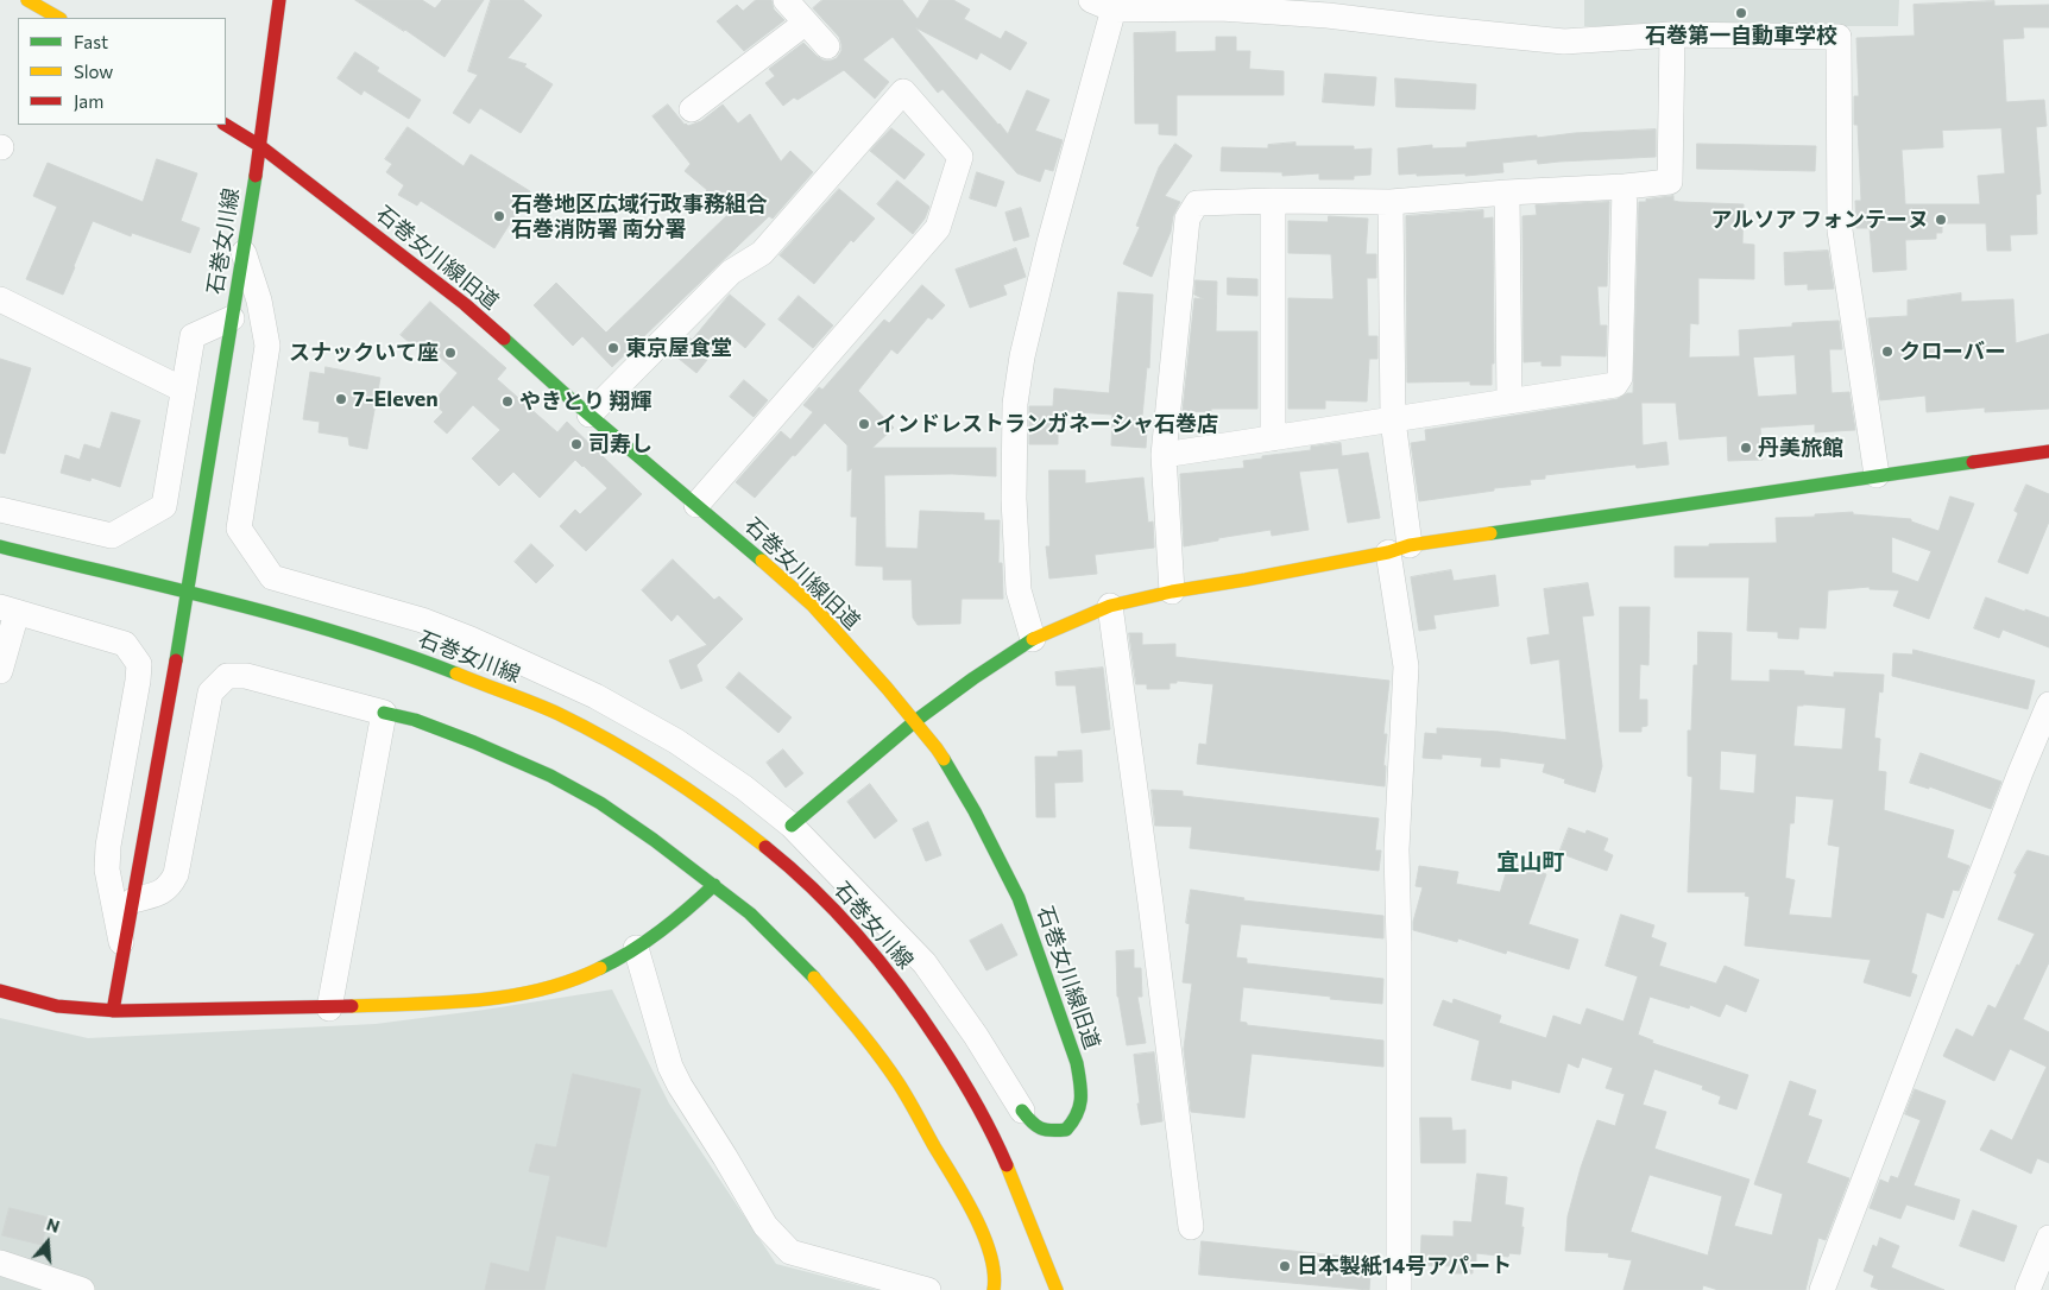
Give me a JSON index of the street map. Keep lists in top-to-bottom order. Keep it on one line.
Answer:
{"streets":{"street":["石巻女川線","石巻女川線旧道"]},"crossings":[["石巻女川線","石巻女川線旧道"]],"districts":["宜山町"],"places":["石巻第一自動車学校","石巻地区広域行政事務組合 石巻消防署 南分署","アルソア フォンテーヌ","東京屋食堂","クローバー","スナックいて座","7-Eleven","やきとり 翔輝","インドレストランガネーシャ石巻店","司寿し","丹美旅館","日本製紙14号アパート"],"legend":["Fast","Slow","Jam"],"north":"top"}
